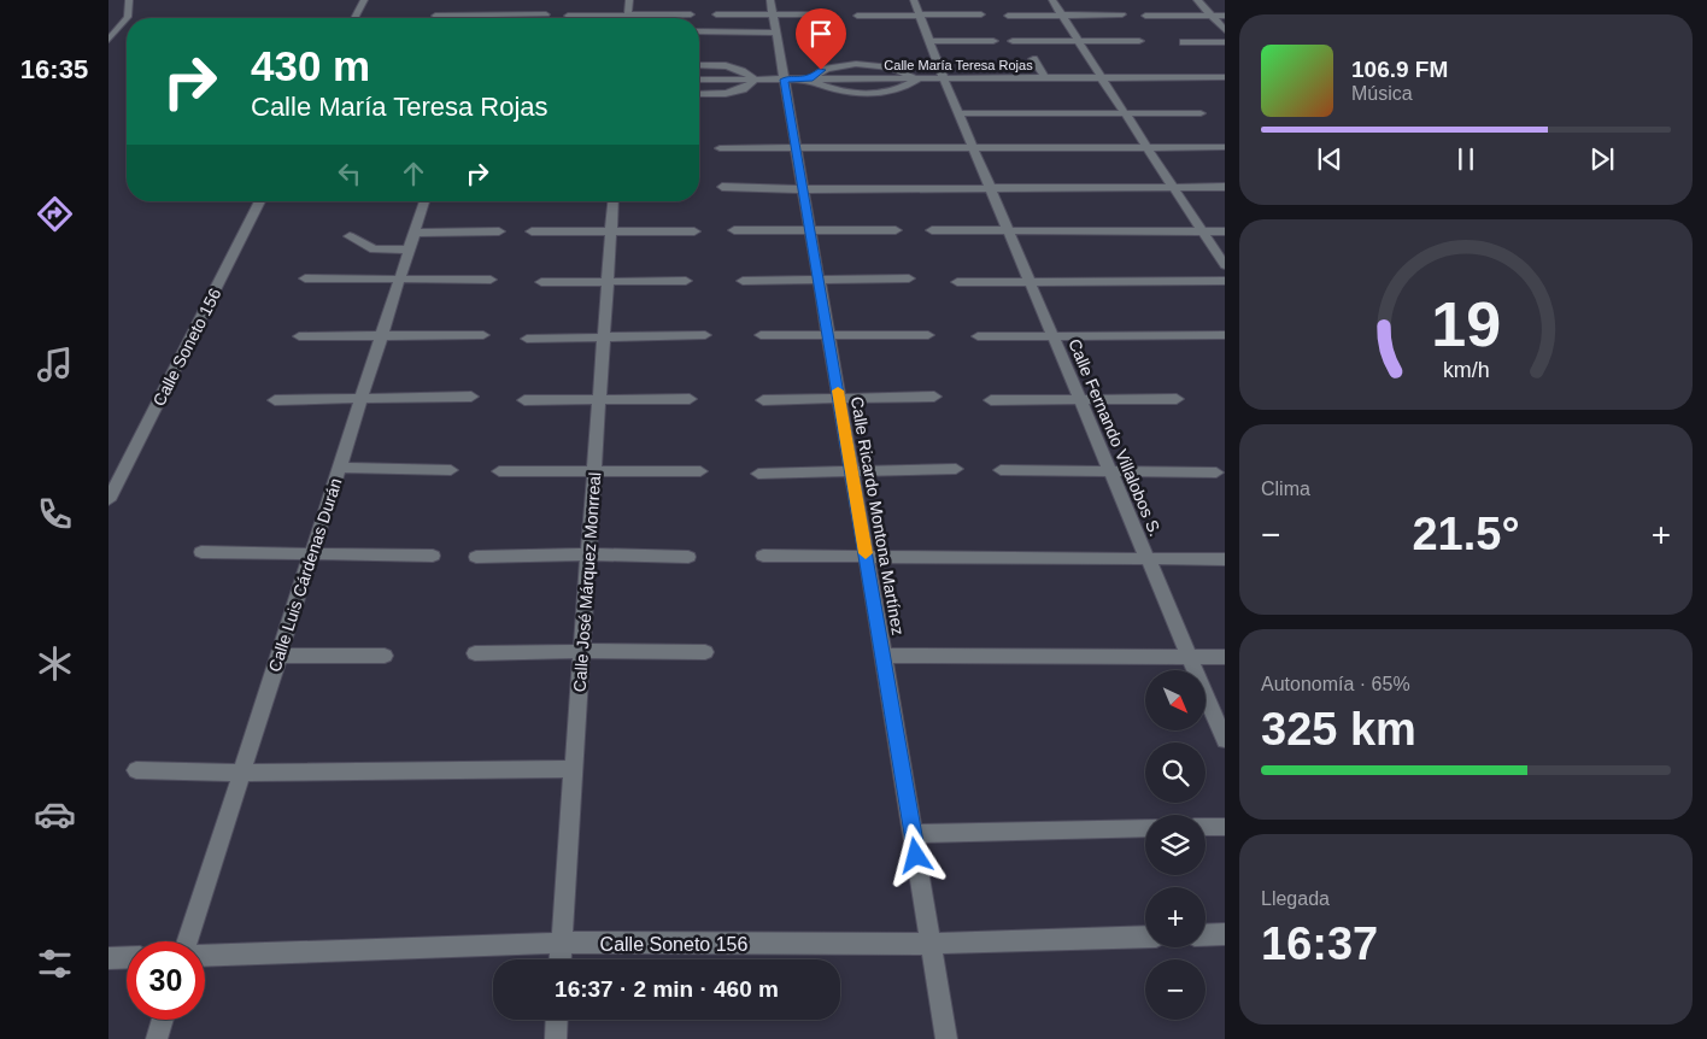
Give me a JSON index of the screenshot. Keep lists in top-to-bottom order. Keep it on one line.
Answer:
{"streets":{"street":["Calle María Teresa Rojas","Calle Soneto 156","Calle Fernando Villalobos S.","Calle Ricardo Montona Martínez","Calle Luis Cárdenas Durán","Calle José Márquez Monrreal"]},"crossings":[["Calle María Teresa Rojas","Calle Fernando Villalobos S."],["Calle María Teresa Rojas","Calle Ricardo Montona Martínez"],["Calle Soneto 156","Calle Ricardo Montona Martínez"],["Calle Soneto 156","Calle José Márquez Monrreal"]],"north":"bottom right","page":{"tabs":"16:35","turn":["430 m","Calle María Teresa Rojas"],"song":["106.9 FM","Música"],"tile":["Clima",["Autonomía · 65%","325 km"],["Llegada","16:37"]],"heat":["−","21.5°","+"],"map_buttons":["+","−"],"limit":"30","trip":"16:37 · 2 min · 460 m","gauge":["19","km/h"]}}
